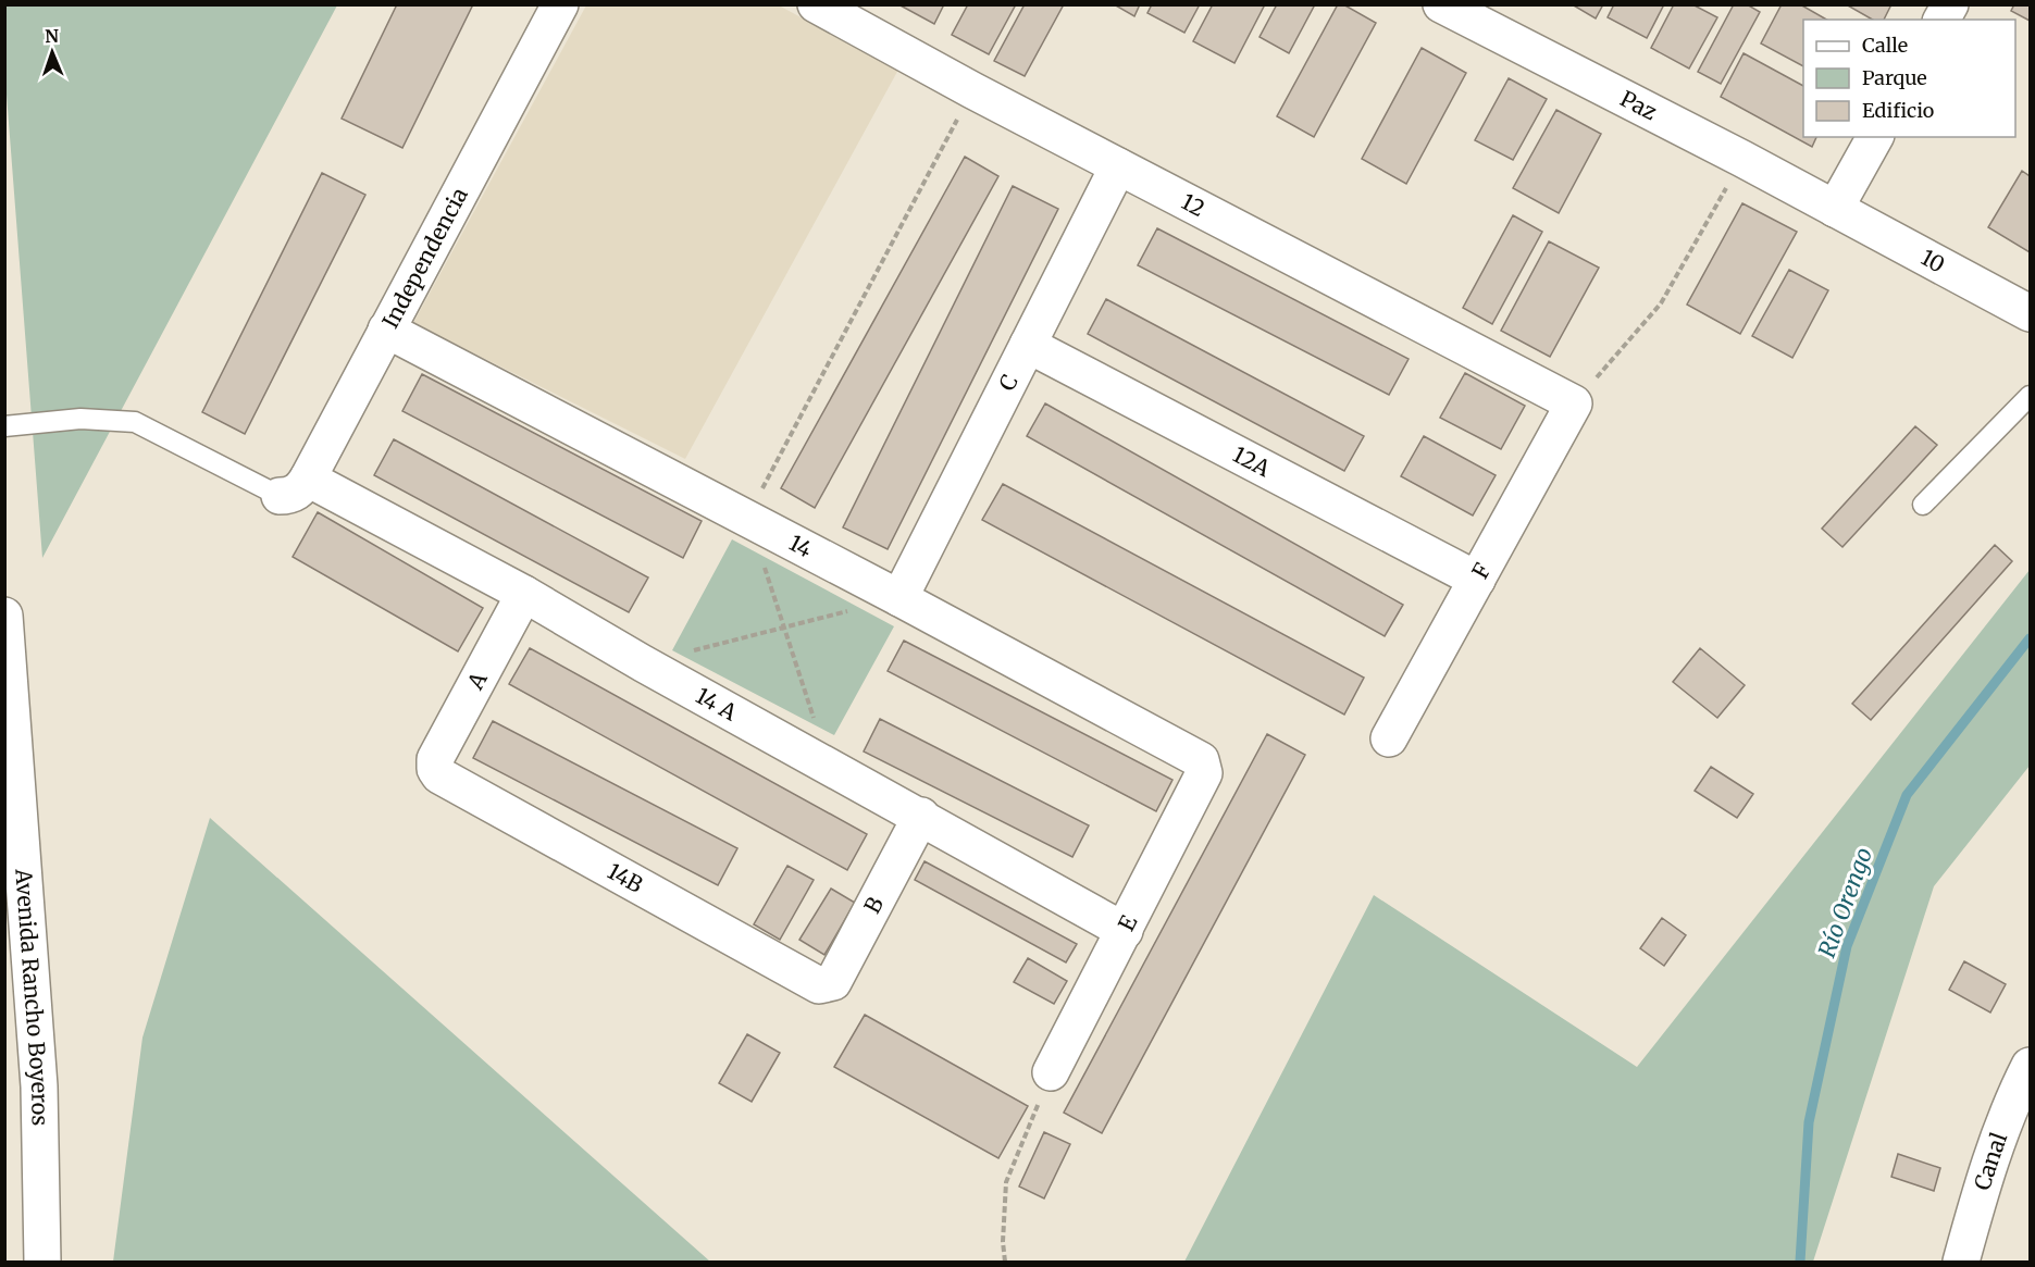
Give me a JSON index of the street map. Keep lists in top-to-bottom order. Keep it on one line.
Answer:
{"streets":{"main road":["Paz","12","Independencia","10","C","12A","14","F","A","14 A","14B","B","E","Avenida Rancho Boyeros","Canal"]},"crossings":[["Paz","10"],["12","C"],["12","F"],["Independencia","14"],["Independencia","14 A"],["C","12A"],["C","14"],["12A","F"],["14","E"],["A","14 A"],["A","14B"],["14 A","B"],["14 A","E"],["14B","B"]],"water":["Río Orengo"],"legend":["Calle","Parque","Edificio"],"north":"top"}
